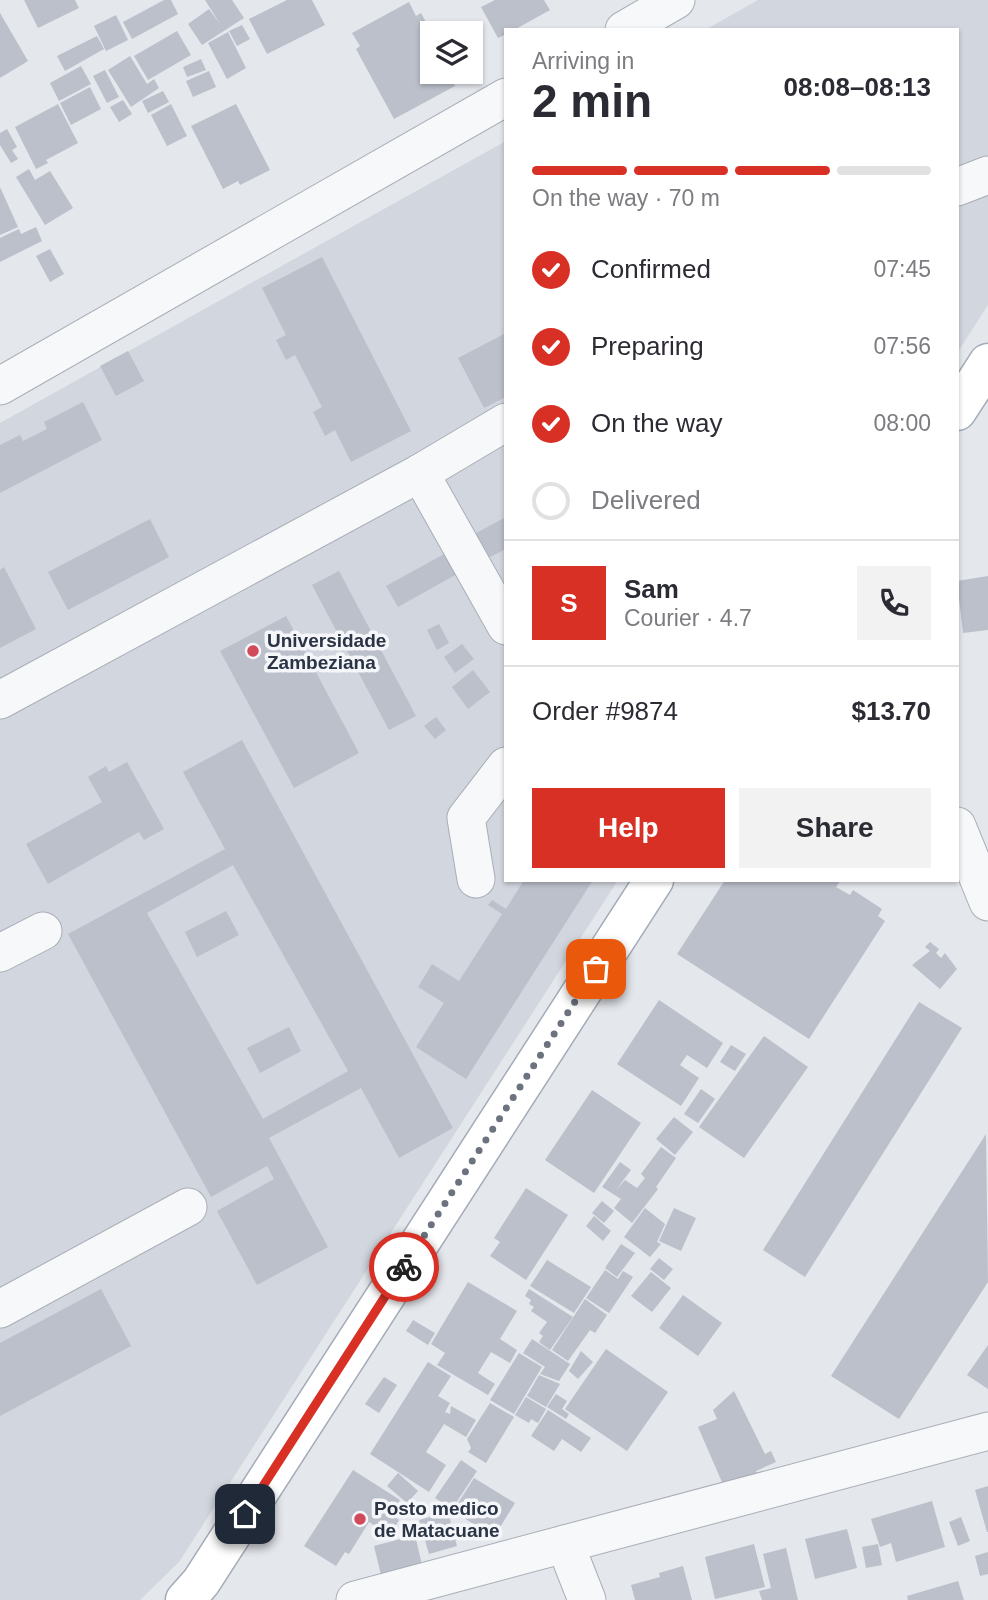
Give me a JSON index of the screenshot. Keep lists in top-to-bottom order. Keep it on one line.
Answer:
{"places":["Universidade Zambeziana","Posto medico de Matacuane"],"page":{"heading":["2 min","Arriving in","08:08–08:13"],"panel":["Sam","Courier · 4.7","Order #9874","$13.70"],"bar":"On the way · 70 m","list":[["Confirmed","07:45"],["Preparing","07:56"],["On the way","08:00"],"Delivered"],"round":"S","buttons":["Help","Share"]}}
